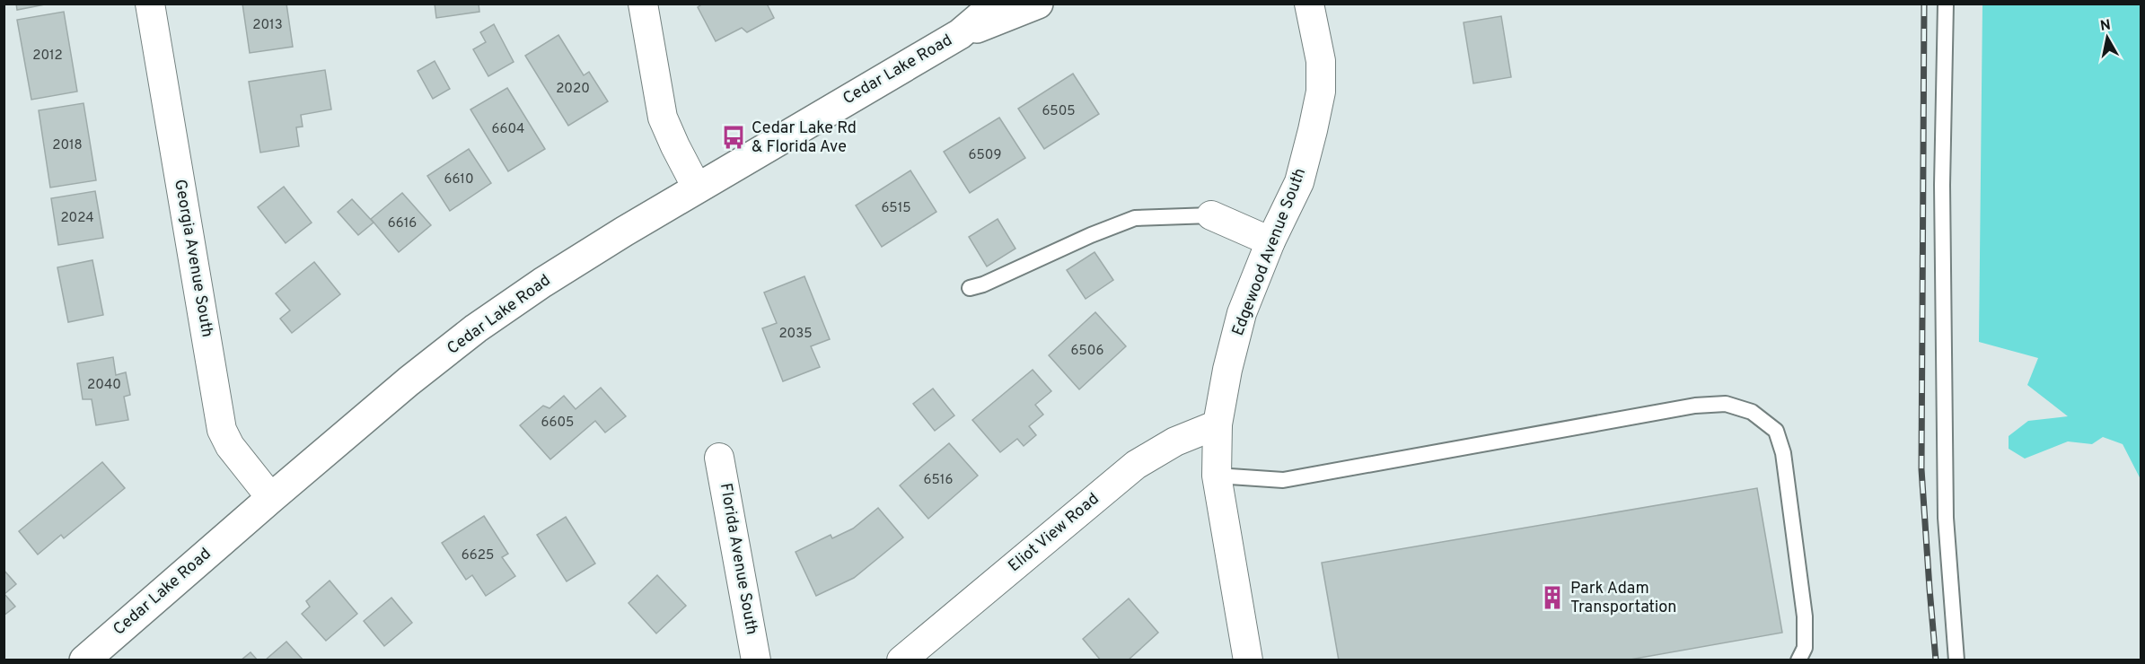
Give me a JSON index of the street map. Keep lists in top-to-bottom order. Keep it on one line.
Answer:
{"streets":{"street":["Cedar Lake Road","Edgewood Avenue South","Georgia Avenue South","Eliot View Road","Florida Avenue South"]},"crossings":[["Cedar Lake Road","Georgia Avenue South"],["Edgewood Avenue South","Eliot View Road"]],"places":{"bus stop":["Cedar Lake Rd & Florida Ave"],"building":["Park Adam Transportation"]},"house_numbers":["2013","2012","2020","6505","6604","2018","6509","6610","6515","2024","6616","2035","6506","2040","6605","6516","6625"],"north":"top"}
